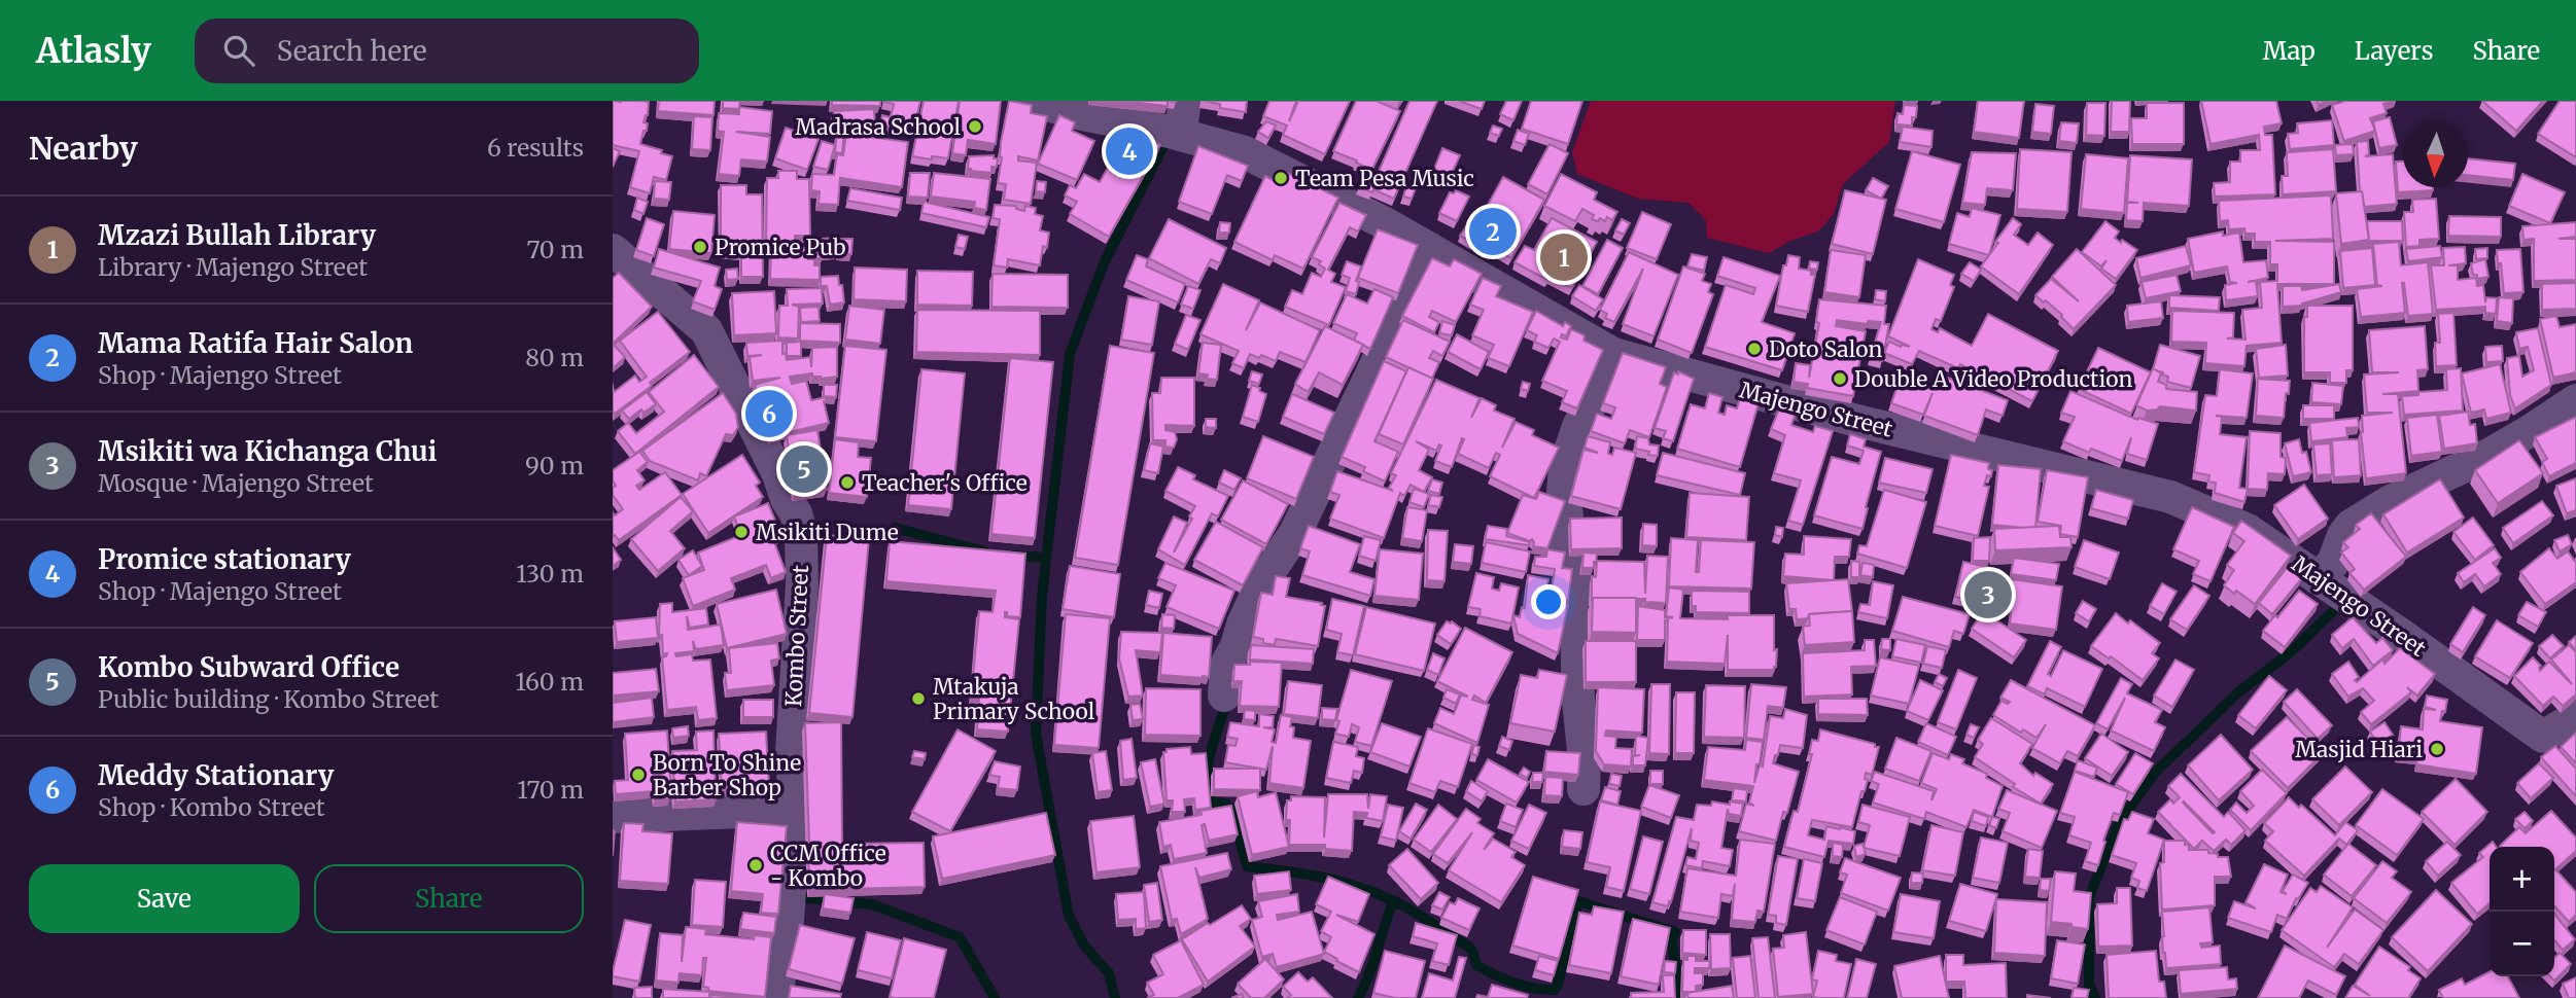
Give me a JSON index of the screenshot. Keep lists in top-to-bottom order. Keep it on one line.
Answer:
{"streets":{"street":["Majengo Street","Kombo Street"]},"places":["Madrasa School","Team Pesa Music","Promice Pub","Doto Salon","Double A Video Production","Teacher's Office","Msikiti Dume","Mtakuja Primary School","Masjid Hiari","Born To Shine Barber Shop","CCM Office - Kombo"],"north":"bottom","page":{"header":"Atlasly","search":"Search here","nav":["Map","Layers","Share"],"heading":["Nearby","6 results"],"pins":["4","2","1","6","5","3"],"list":[{"mark":"1","name":"Mzazi Bullah Library","note":"Library · Majengo Street","value":"70 m"},{"mark":"2","name":"Mama Ratifa Hair Salon","note":"Shop · Majengo Street","value":"80 m"},{"mark":"3","name":"Msikiti wa Kichanga Chui","note":"Mosque · Majengo Street","value":"90 m"},{"mark":"4","name":"Promice stationary","note":"Shop · Majengo Street","value":"130 m"},{"mark":"5","name":"Kombo Subward Office","note":"Public building · Kombo Street","value":"160 m"},{"mark":"6","name":"Meddy Stationary","note":"Shop · Kombo Street","value":"170 m"}],"buttons":["Save","Share"],"map_buttons":["+","−"]}}
